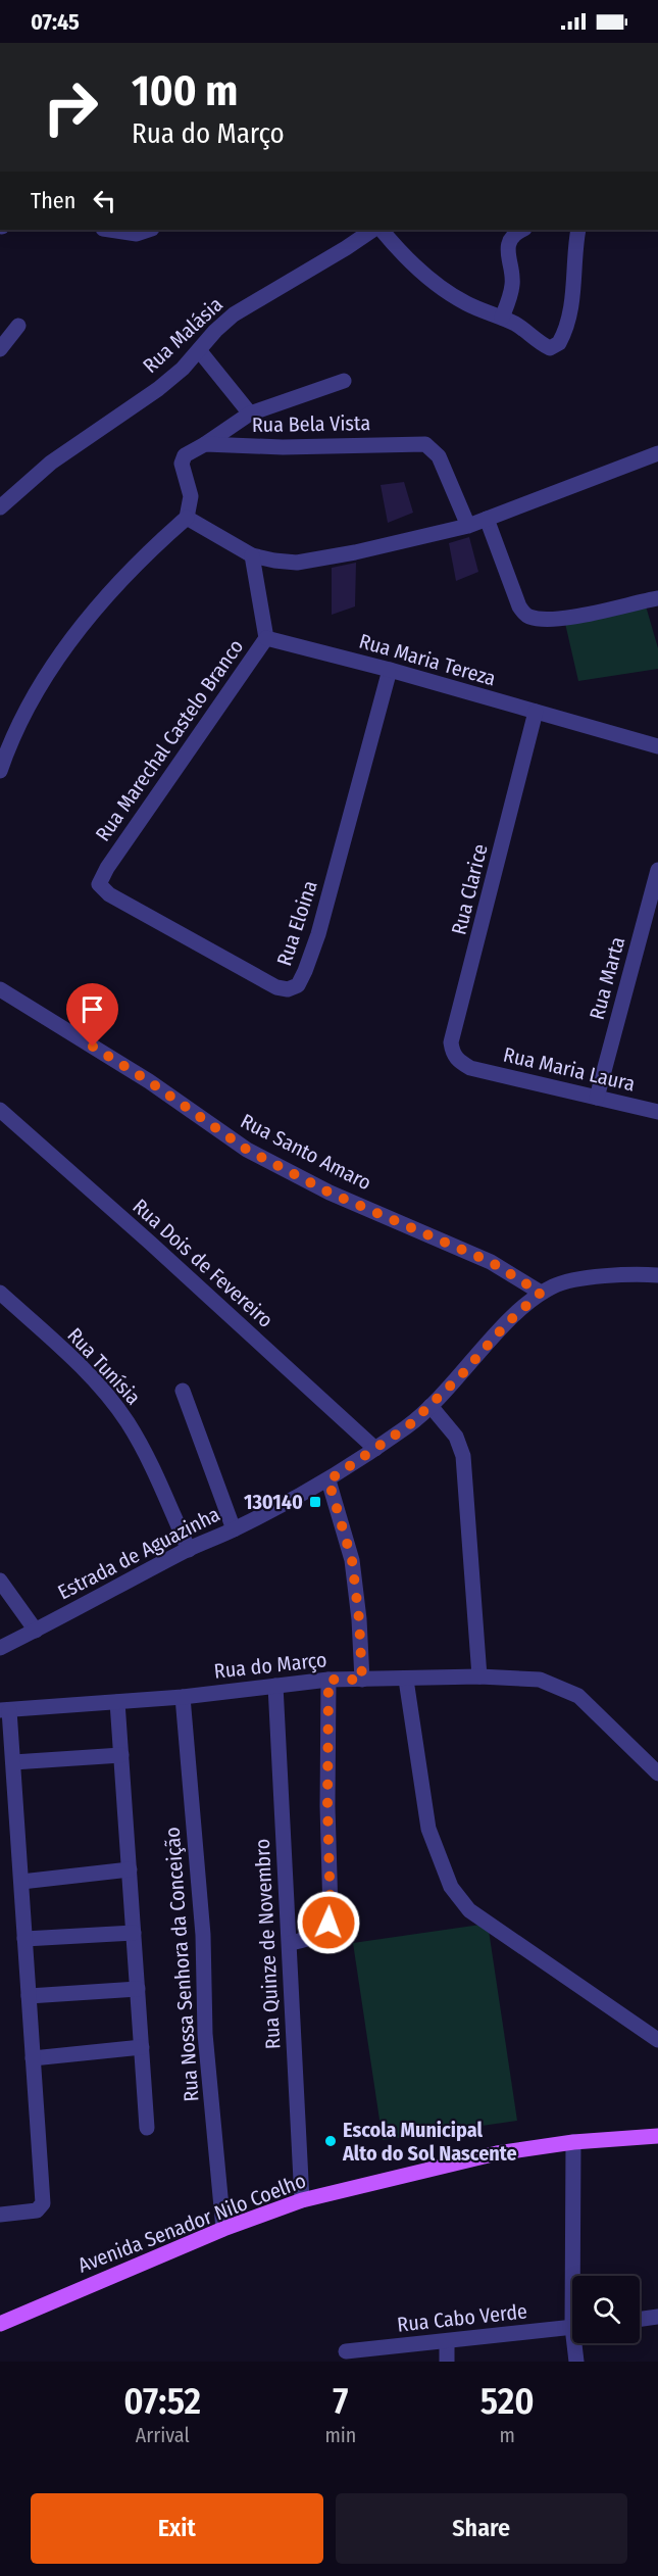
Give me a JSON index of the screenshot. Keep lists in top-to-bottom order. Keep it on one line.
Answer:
{"streets":{"main road":["Avenida Senador Nilo Coelho"],"street":["Rua Malásia","Rua Bela Vista","Rua Maria Tereza","Rua Marechal Castelo Branco","Rua Clarice","Rua Eloina","Rua Marta","Rua Maria Laura","Rua Santo Amaro","Rua Dois de Fevereiro","Rua Tunísia","Estrada de Aguazinha","Rua do Março","Rua Quinze de Novembro","Rua Nossa Senhora da Conceição","Rua Cabo Verde"]},"crossings":[["Rua Maria Tereza","Rua Marechal Castelo Branco"],["Rua Maria Tereza","Rua Clarice"],["Rua Maria Tereza","Rua Eloina"],["Rua Marechal Castelo Branco","Rua Eloina"],["Rua Clarice","Rua Maria Laura"],["Rua Marta","Rua Maria Laura"],["Rua Santo Amaro","Estrada de Aguazinha"],["Rua Dois de Fevereiro","Estrada de Aguazinha"],["Rua Tunísia","Estrada de Aguazinha"],["Rua do Março","Rua Quinze de Novembro"],["Rua do Março","Rua Nossa Senhora da Conceição"],["Rua Quinze de Novembro","Avenida Senador Nilo Coelho"],["Rua Nossa Senhora da Conceição","Avenida Senador Nilo Coelho"]],"places":{"transit":["130140"],"other":["Escola Municipal Alto do Sol Nascente"]},"page":{"status":"07:45","turn":["100 m","Rua do Março"],"then":"Then","eta":["07:52","Arrival","7","min","520","m"],"buttons":["Exit","Share"]}}
